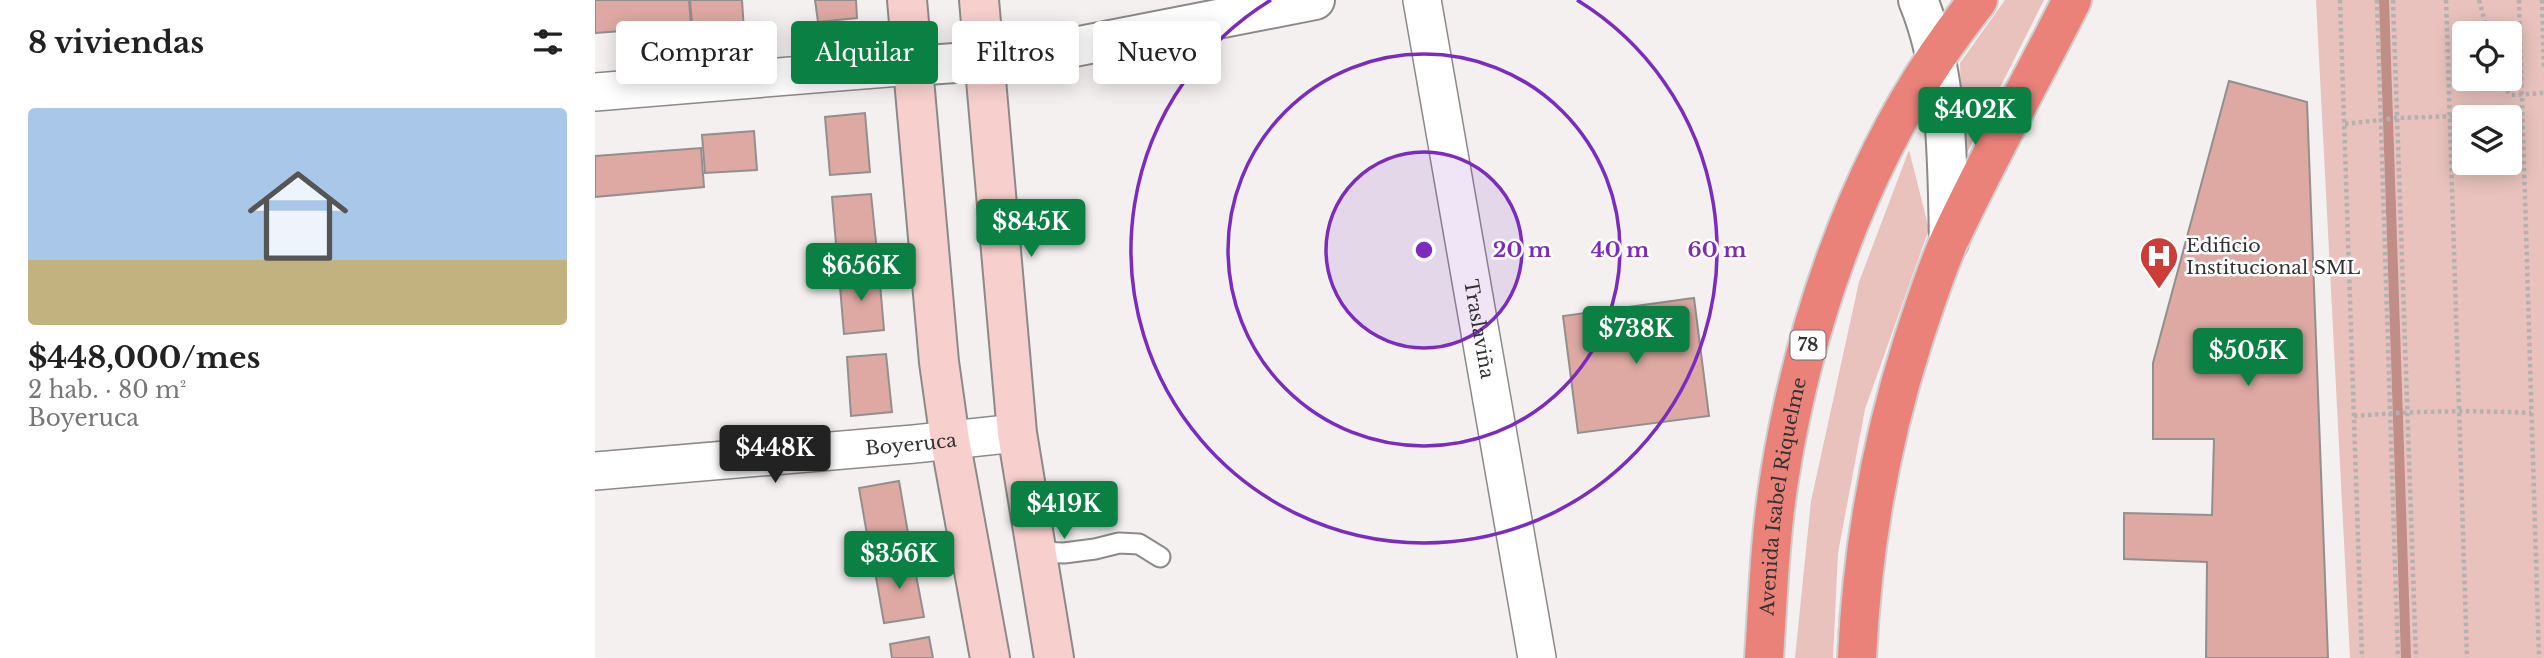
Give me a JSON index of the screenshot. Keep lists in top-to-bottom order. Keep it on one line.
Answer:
{"streets":{"highway":["78","Avenida Isabel Riquelme"],"street":["Traslaviña","Boyeruca"]},"places":{"hospital":["Edificio Institucional SML"]},"page":{"heading":"8 viviendas","chip":["Comprar","Alquilar","Filtros","Nuevo"],"list":[{"name":"$448,000/mes","note":"2 hab. · 80 m² · Boyeruca"}],"price":["$402K","$845K","$656K","$738K","$505K","$448K","$419K","$356K"]},"rings":["20 m","40 m","60 m"]}
